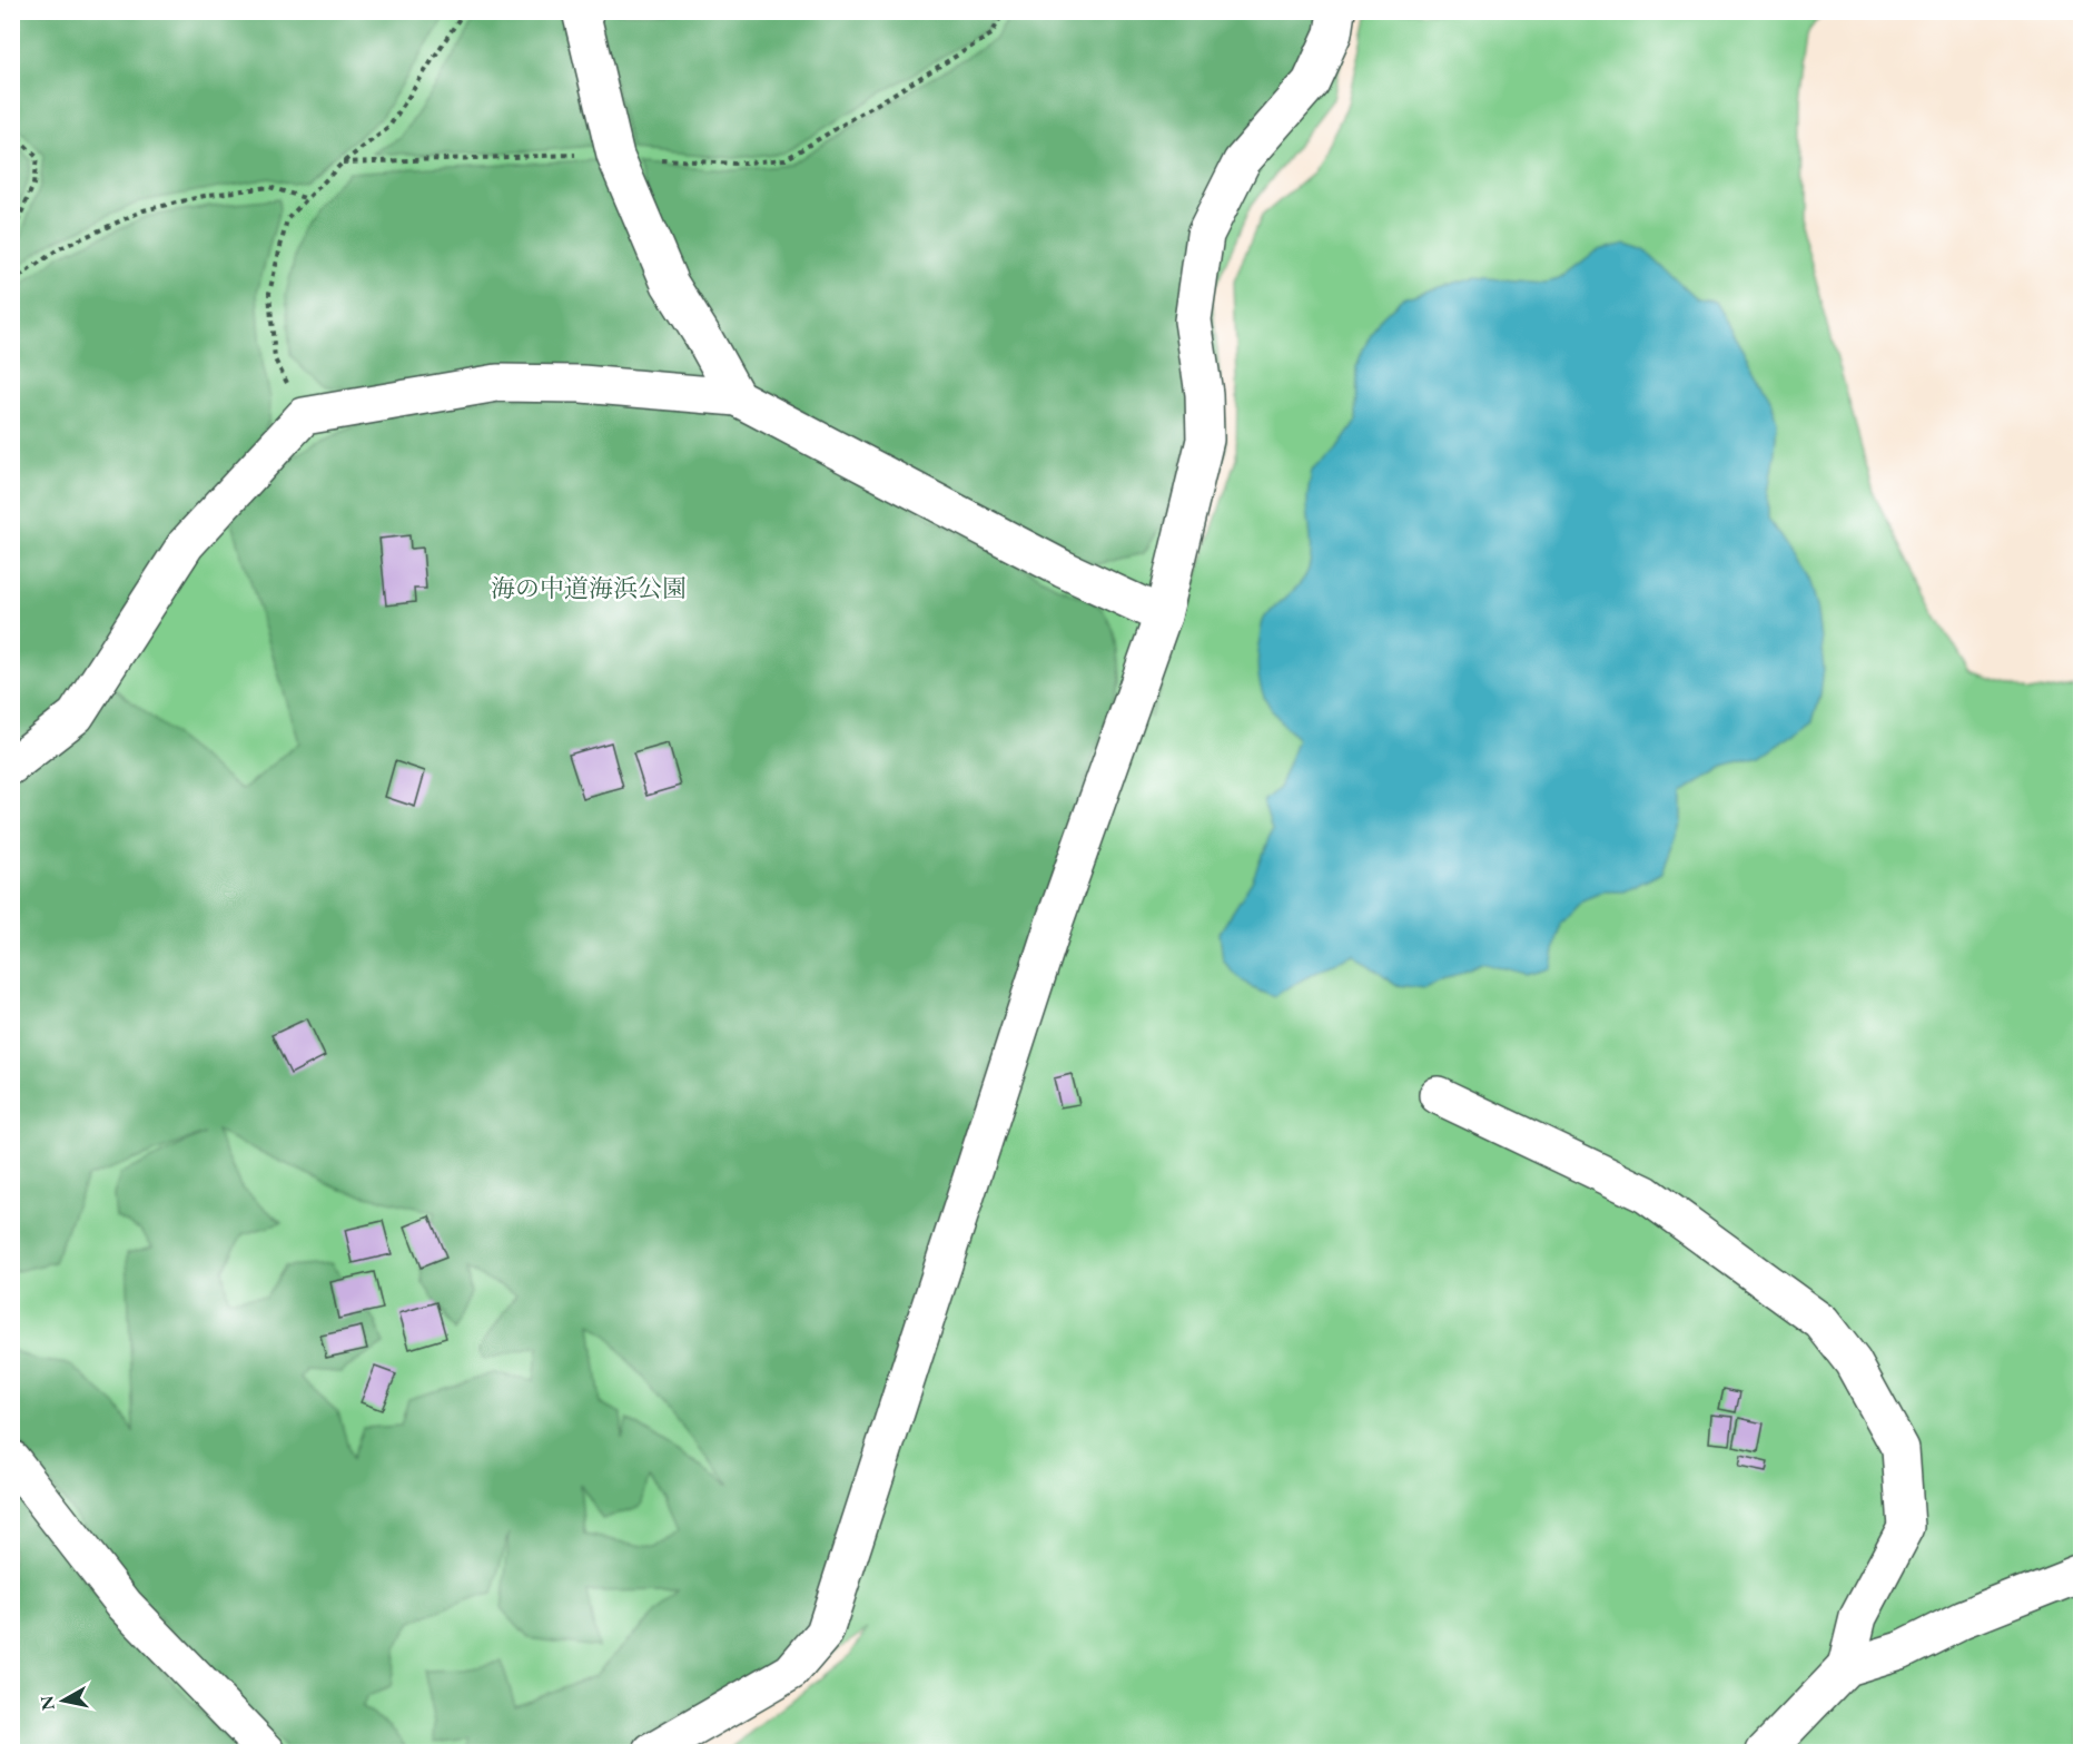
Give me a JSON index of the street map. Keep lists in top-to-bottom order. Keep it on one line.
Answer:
{"parks":["海の中道海浜公園"],"north":"left"}
